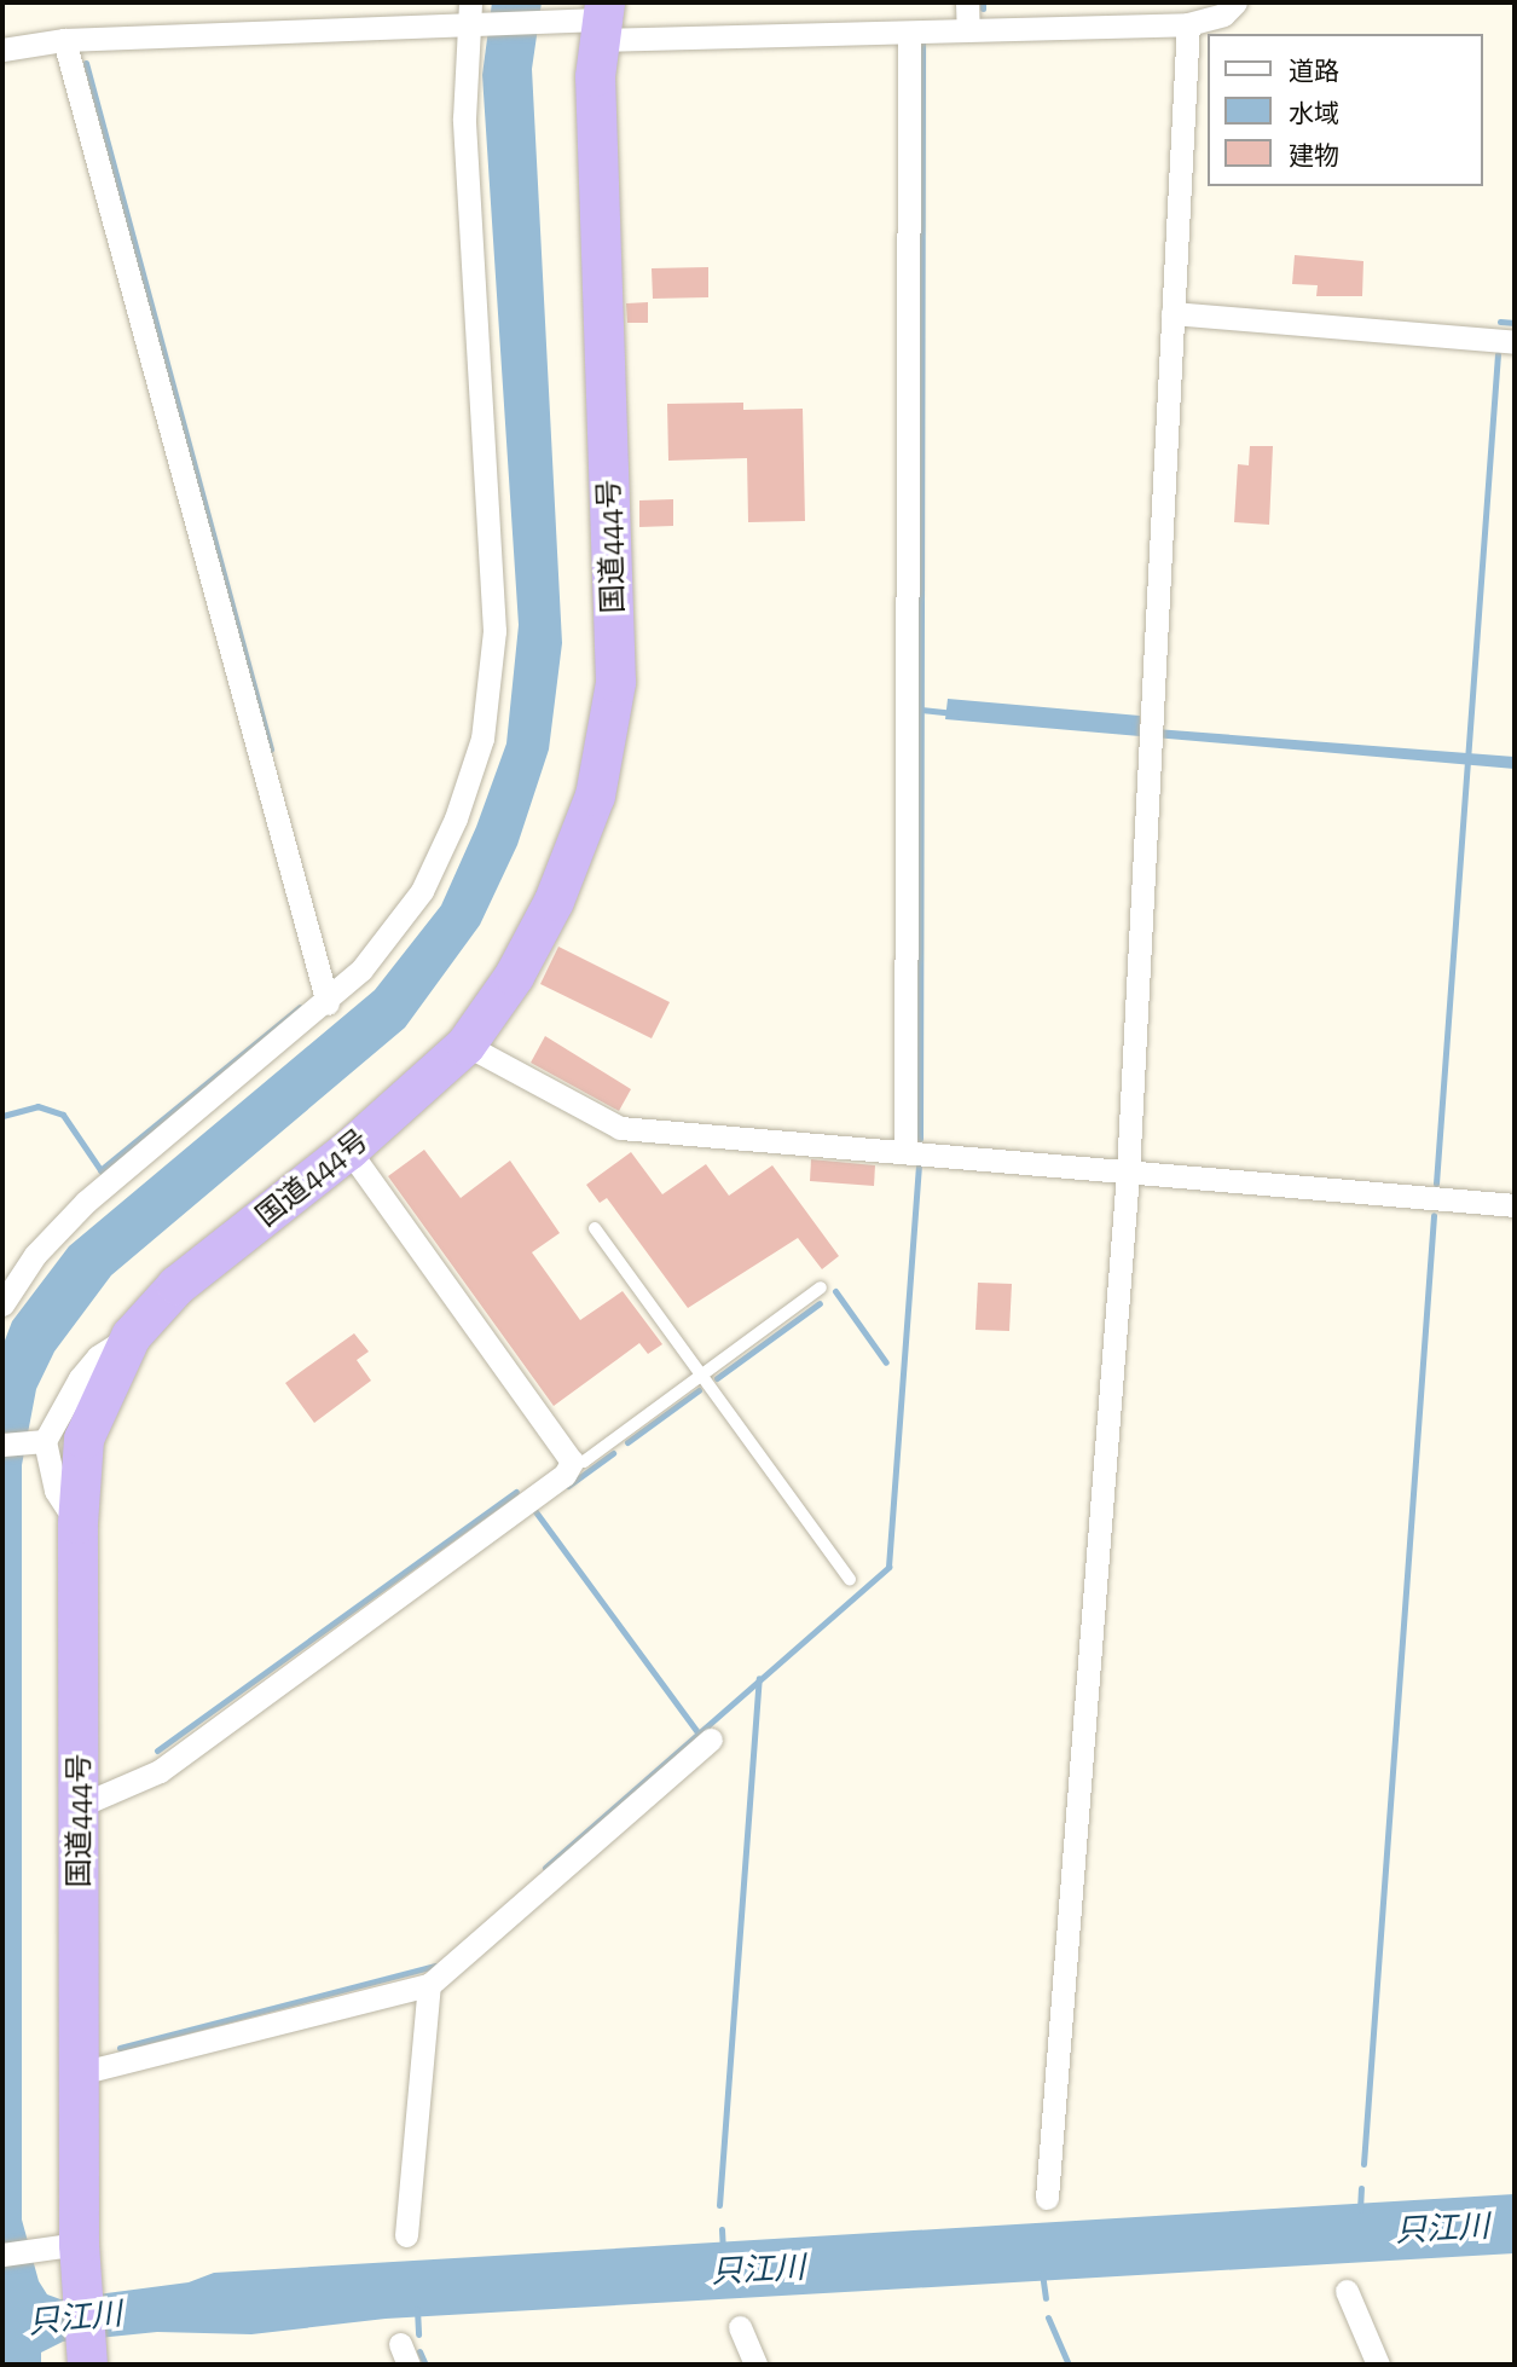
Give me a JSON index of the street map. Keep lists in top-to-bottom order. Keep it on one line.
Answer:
{"streets":{"highway":["国道444号"]},"water":["只江川"],"legend":["道路","水域","建物"]}
